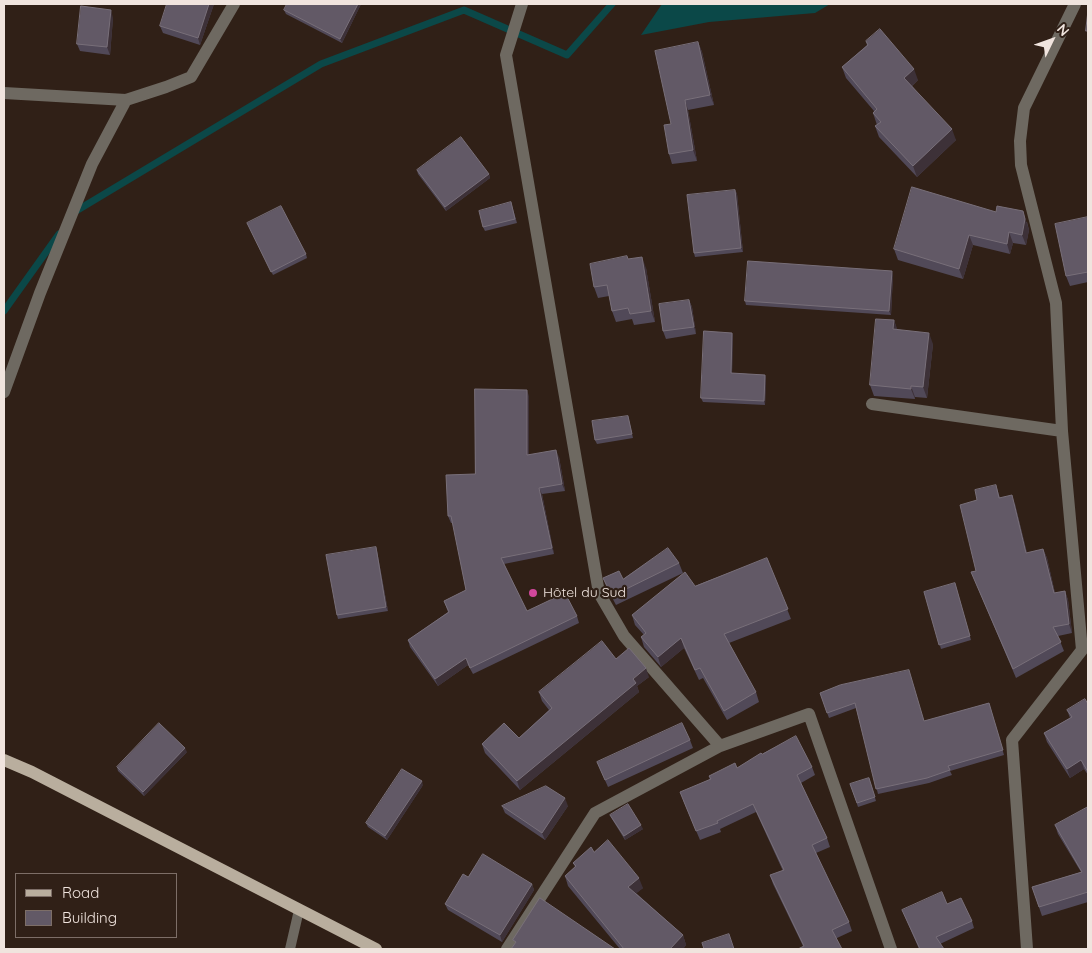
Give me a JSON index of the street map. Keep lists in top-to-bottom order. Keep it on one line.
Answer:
{"places":["Hôtel du Sud"],"legend":["Road","Building"],"north":"top right"}
